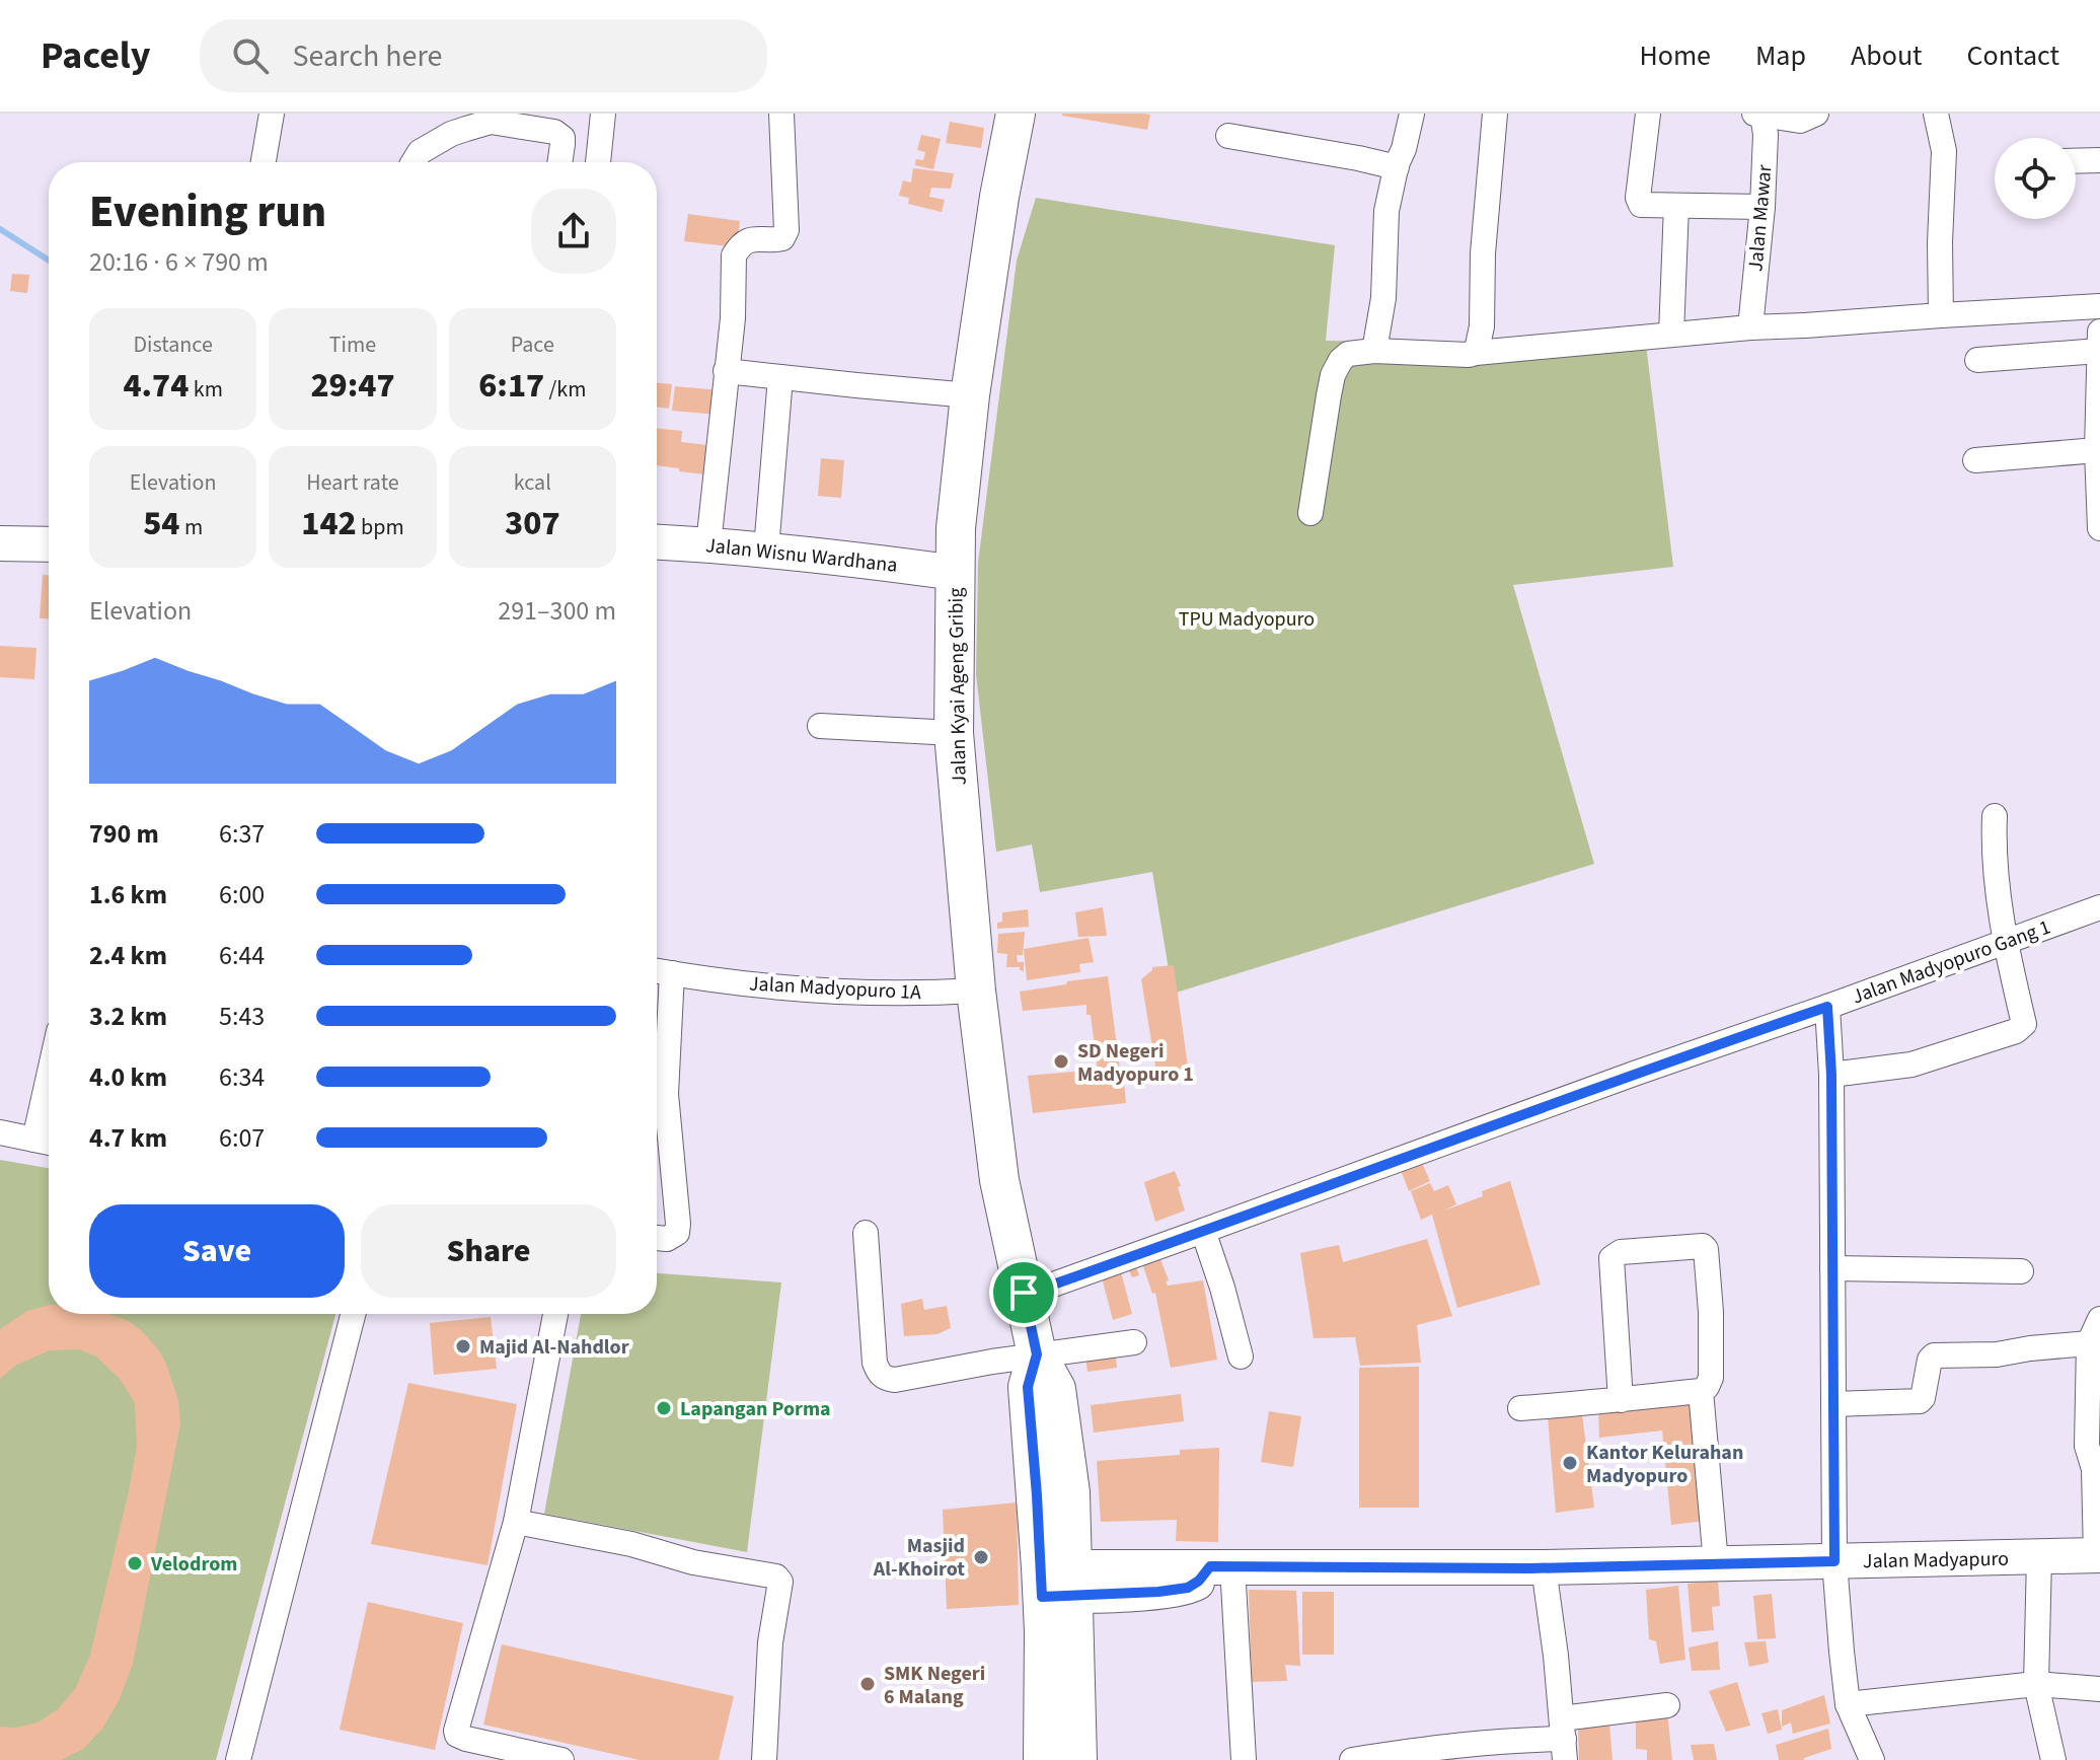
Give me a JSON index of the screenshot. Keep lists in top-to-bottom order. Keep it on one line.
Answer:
{"streets":{"main road":["Jalan Wisnu Wardhana","Jalan Kyai Ageng Gribig","Jalan Madyapuro"],"street":["Jalan Mawar","Jalan Madyopuro Gang 1","Jalan Madyopuro 1A"]},"crossings":[["Jalan Wisnu Wardhana","Jalan Kyai Ageng Gribig"],["Jalan Kyai Ageng Gribig","Jalan Madyopuro Gang 1"],["Jalan Kyai Ageng Gribig","Jalan Madyopuro 1A"],["Jalan Kyai Ageng Gribig","Jalan Madyapuro"]],"parks":["TPU Madyopuro"],"places":["SD Negeri Madyopuro 1","Majid Al-Nahdlor","Lapangan Porma","Kantor Kelurahan Madyopuro","Masjid Al-Khoirot","Velodrom","SMK Negeri 6 Malang"],"page":{"header":"Pacely","search":"Search here","nav":["Home","Map","About","Contact"],"heading":["Evening run","20:16 · 6 × 790 m"],"stats":[["Distance","4.74 km"],["Time","29:47"],["Pace","6:17 /km"],["Elevation","54 m"],["Heart rate","142 bpm"],["kcal","307"]],"chart":["Elevation","291–300 m"],"list":[{"name":"790 m","note":"6:37"},{"name":"1.6 km","note":"6:00"},{"name":"2.4 km","note":"6:44"},{"name":"3.2 km","note":"5:43"},{"name":"4.0 km","note":"6:34"},{"name":"4.7 km","note":"6:07"}],"buttons":["Save","Share"]}}
